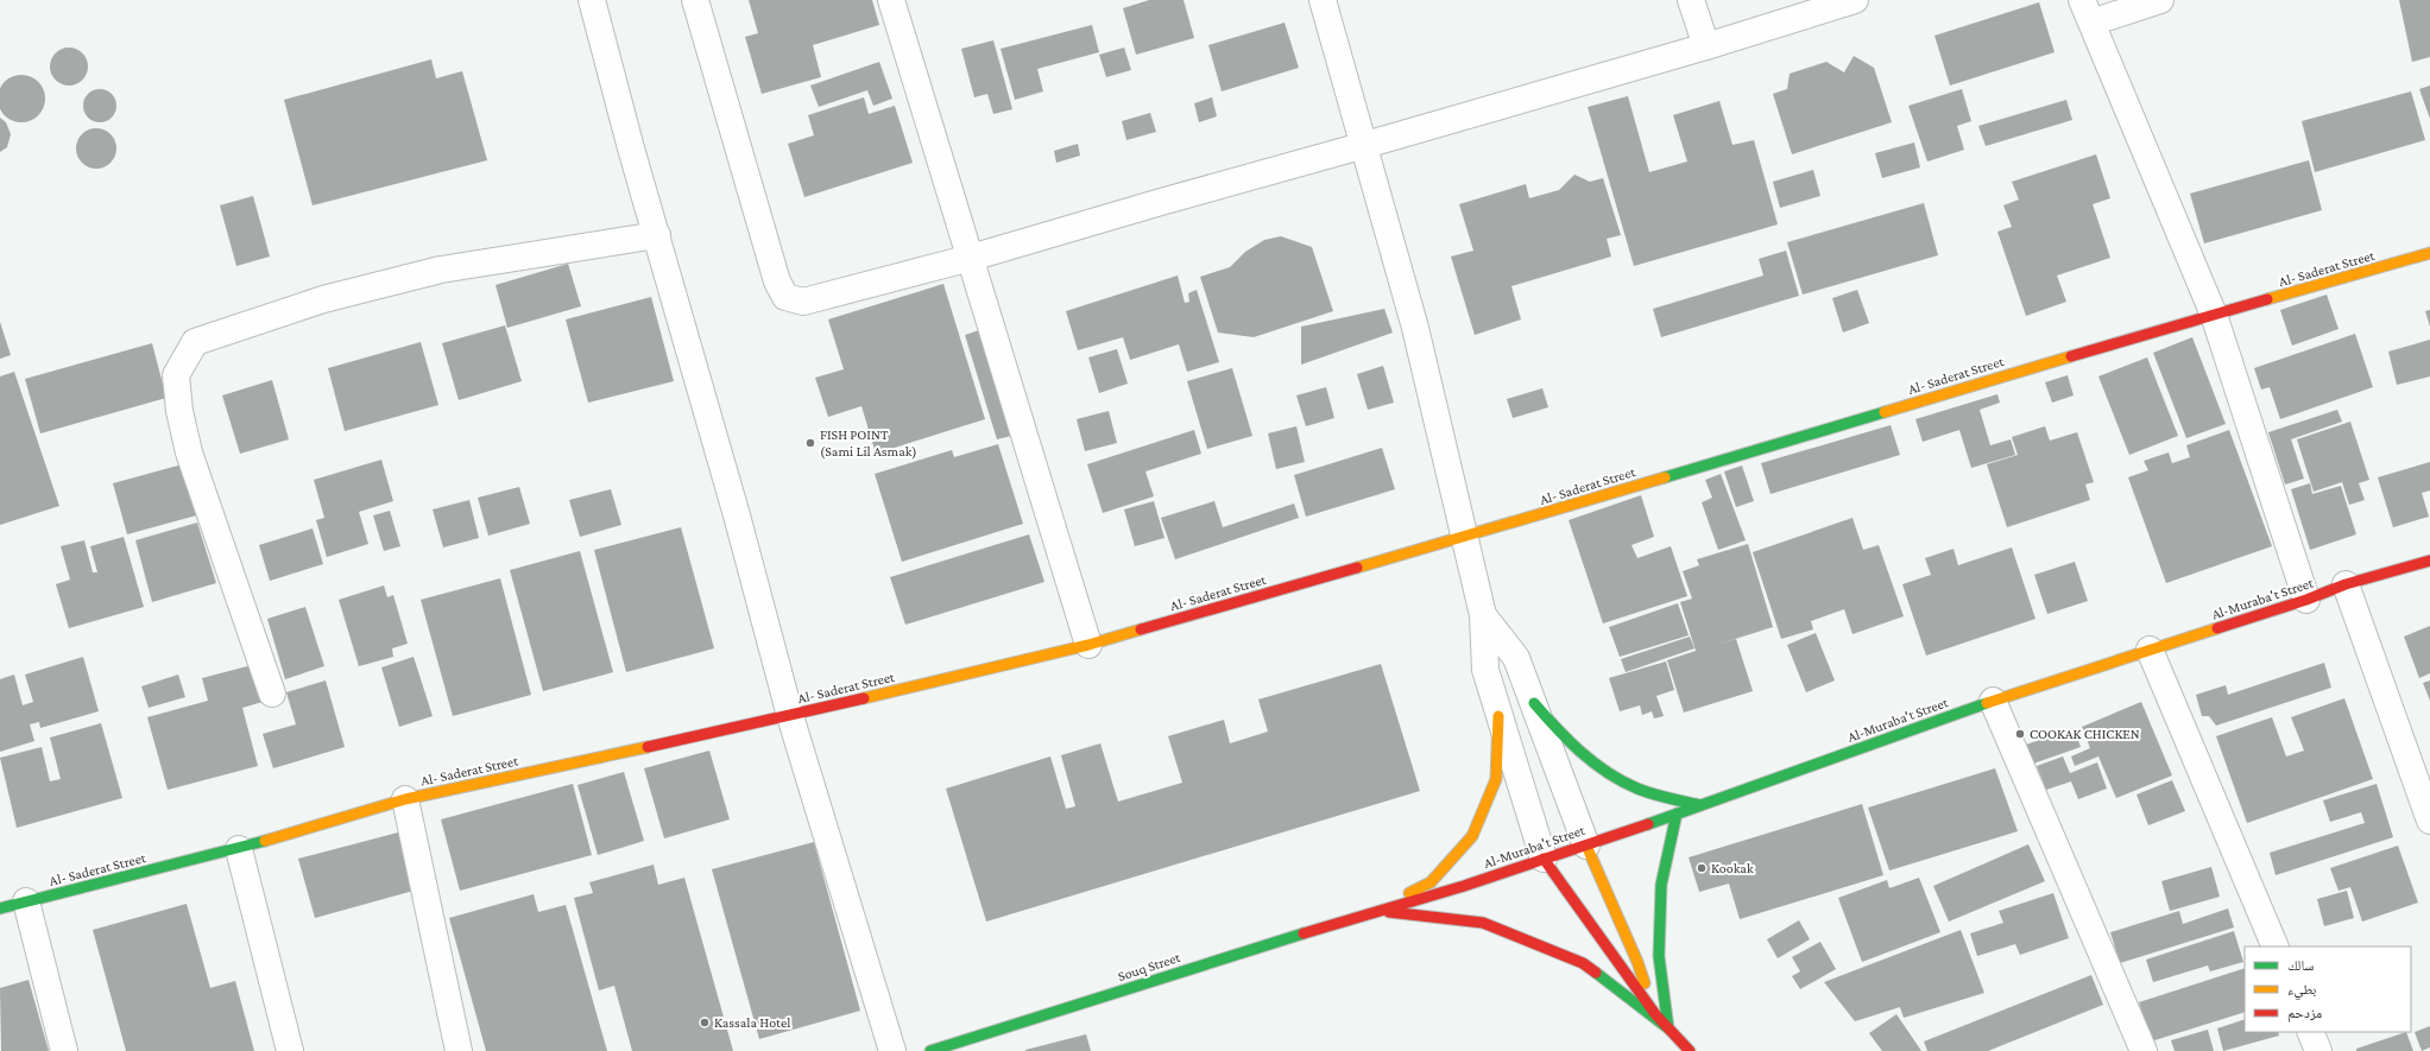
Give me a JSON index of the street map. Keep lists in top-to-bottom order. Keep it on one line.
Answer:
{"streets":{"street":["Al- Saderat Street","Al-Muraba't Street","Souq Street"]},"crossings":[["Al-Muraba't Street","Souq Street"]],"places":["FISH POINT (Sami Lil Asmak)","COOKAK CHICKEN","Kookak","Kassala Hotel"],"legend":["سالك","بطيء","مزدحم"]}
